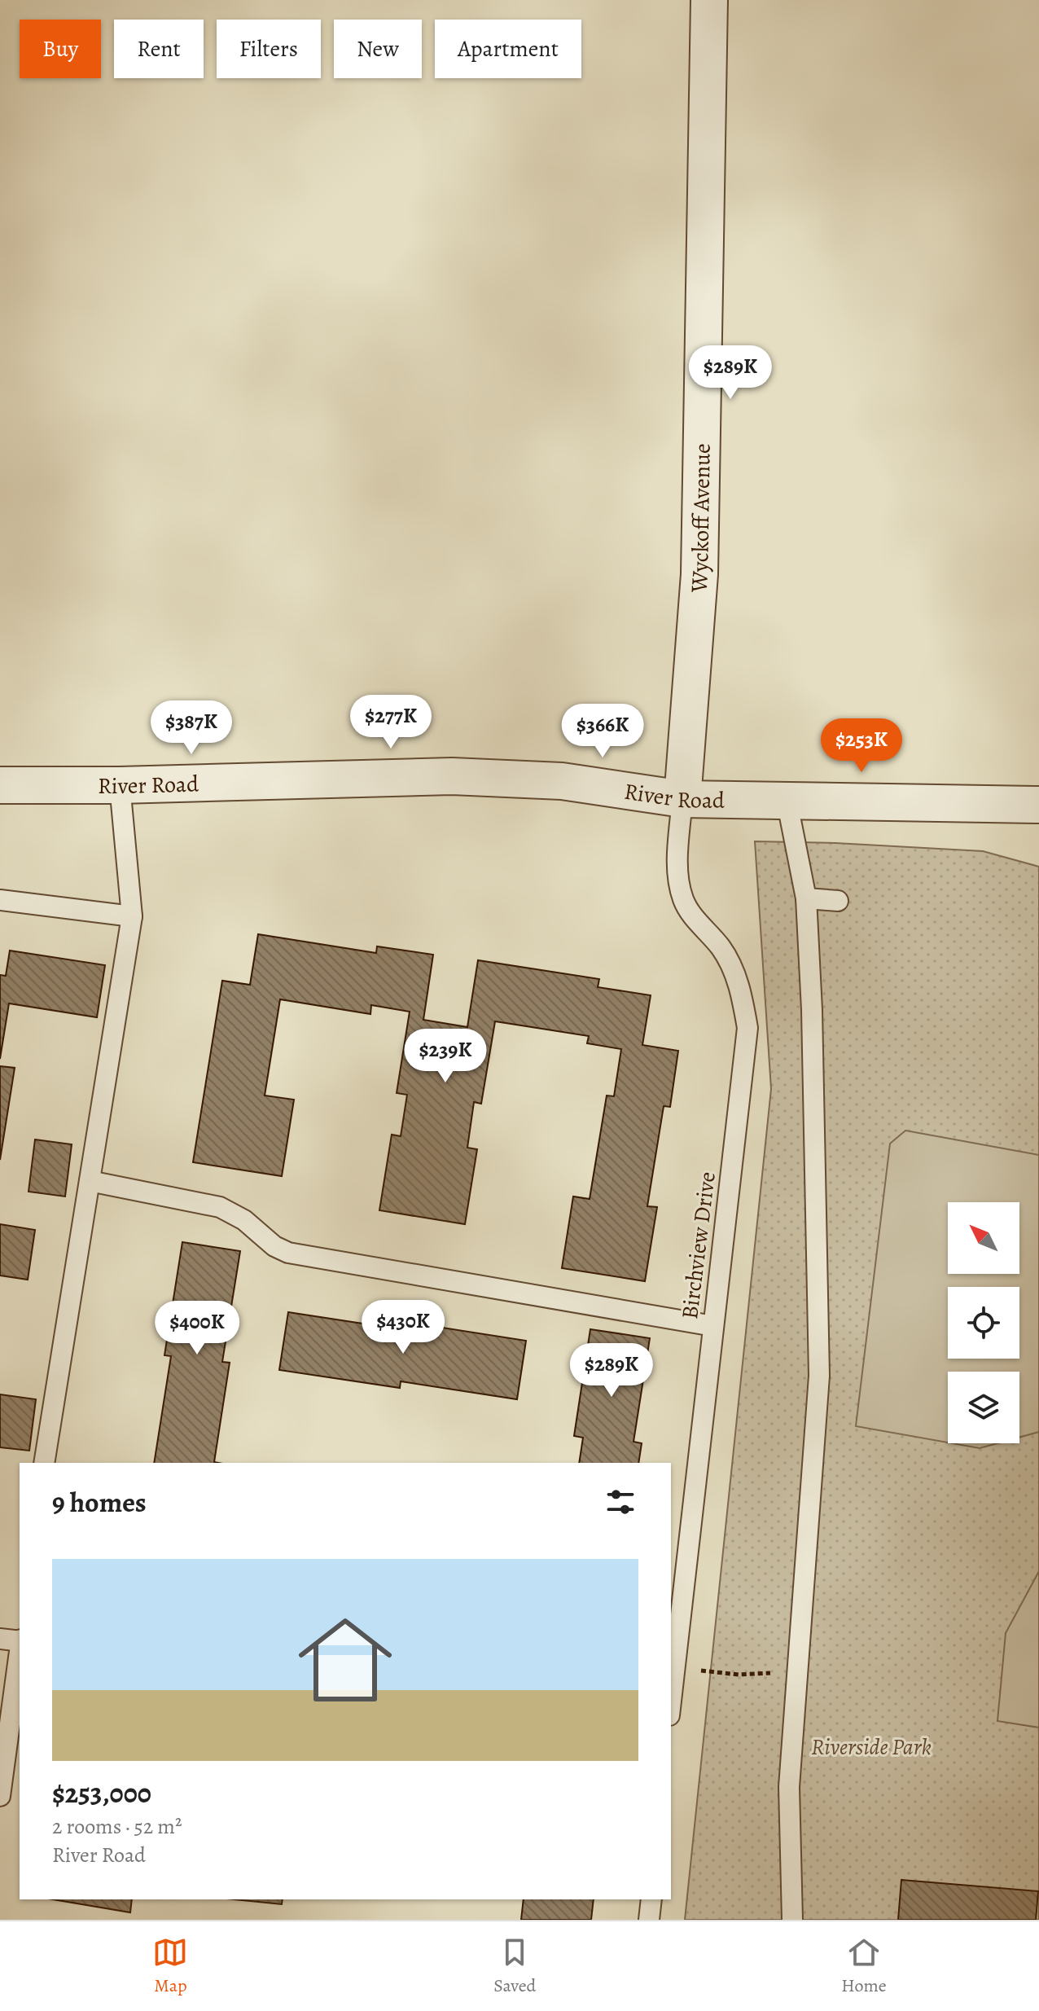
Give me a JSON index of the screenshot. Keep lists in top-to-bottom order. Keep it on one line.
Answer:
{"streets":{"street":["Wyckoff Avenue","River Road"],"lane":["Birchview Drive"]},"crossings":[["Wyckoff Avenue","River Road"],["Wyckoff Avenue","Birchview Drive"],["River Road","Birchview Drive"]],"parks":["Riverside Park"],"north":"top left","page":{"chip":["Buy","Rent","Filters","New","Apartment"],"price":["$289K","$277K","$387K","$366K","$253K","$239K","$430K","$400K","$289K"],"heading":"9 homes","list":[{"name":"$253,000","note":"2 rooms · 52 m² · River Road"}],"tabs":["Map","Saved","Home"]}}
